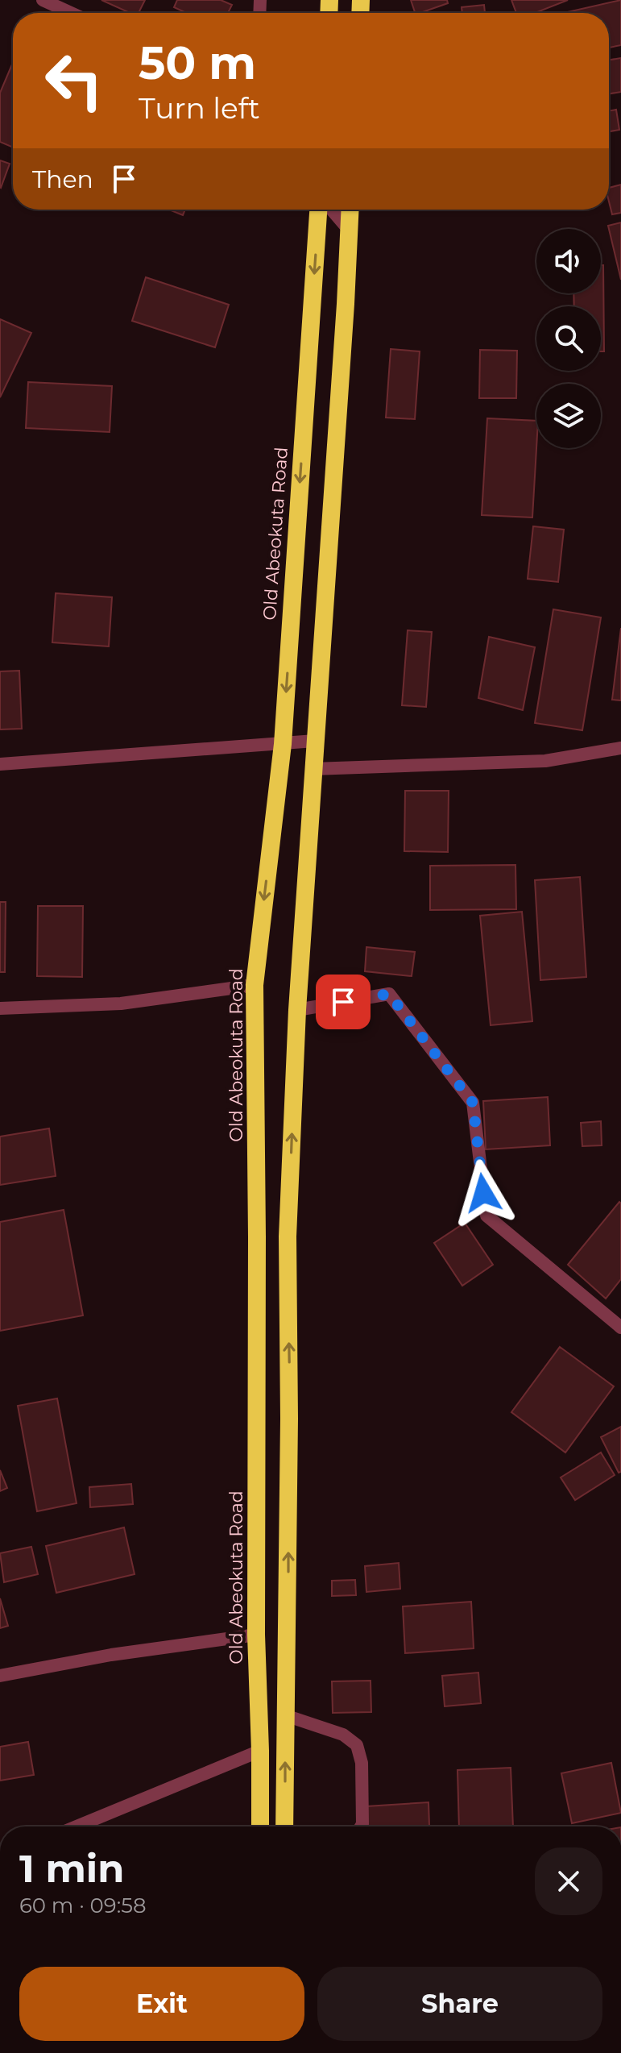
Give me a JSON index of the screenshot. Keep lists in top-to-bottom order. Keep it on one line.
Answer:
{"streets":{"highway":["Old Abeokuta Road"]},"page":{"turn":["50 m","Turn left"],"then":"Then","heading":["1 min","60 m · 09:58"],"buttons":["Exit","Share"]}}
